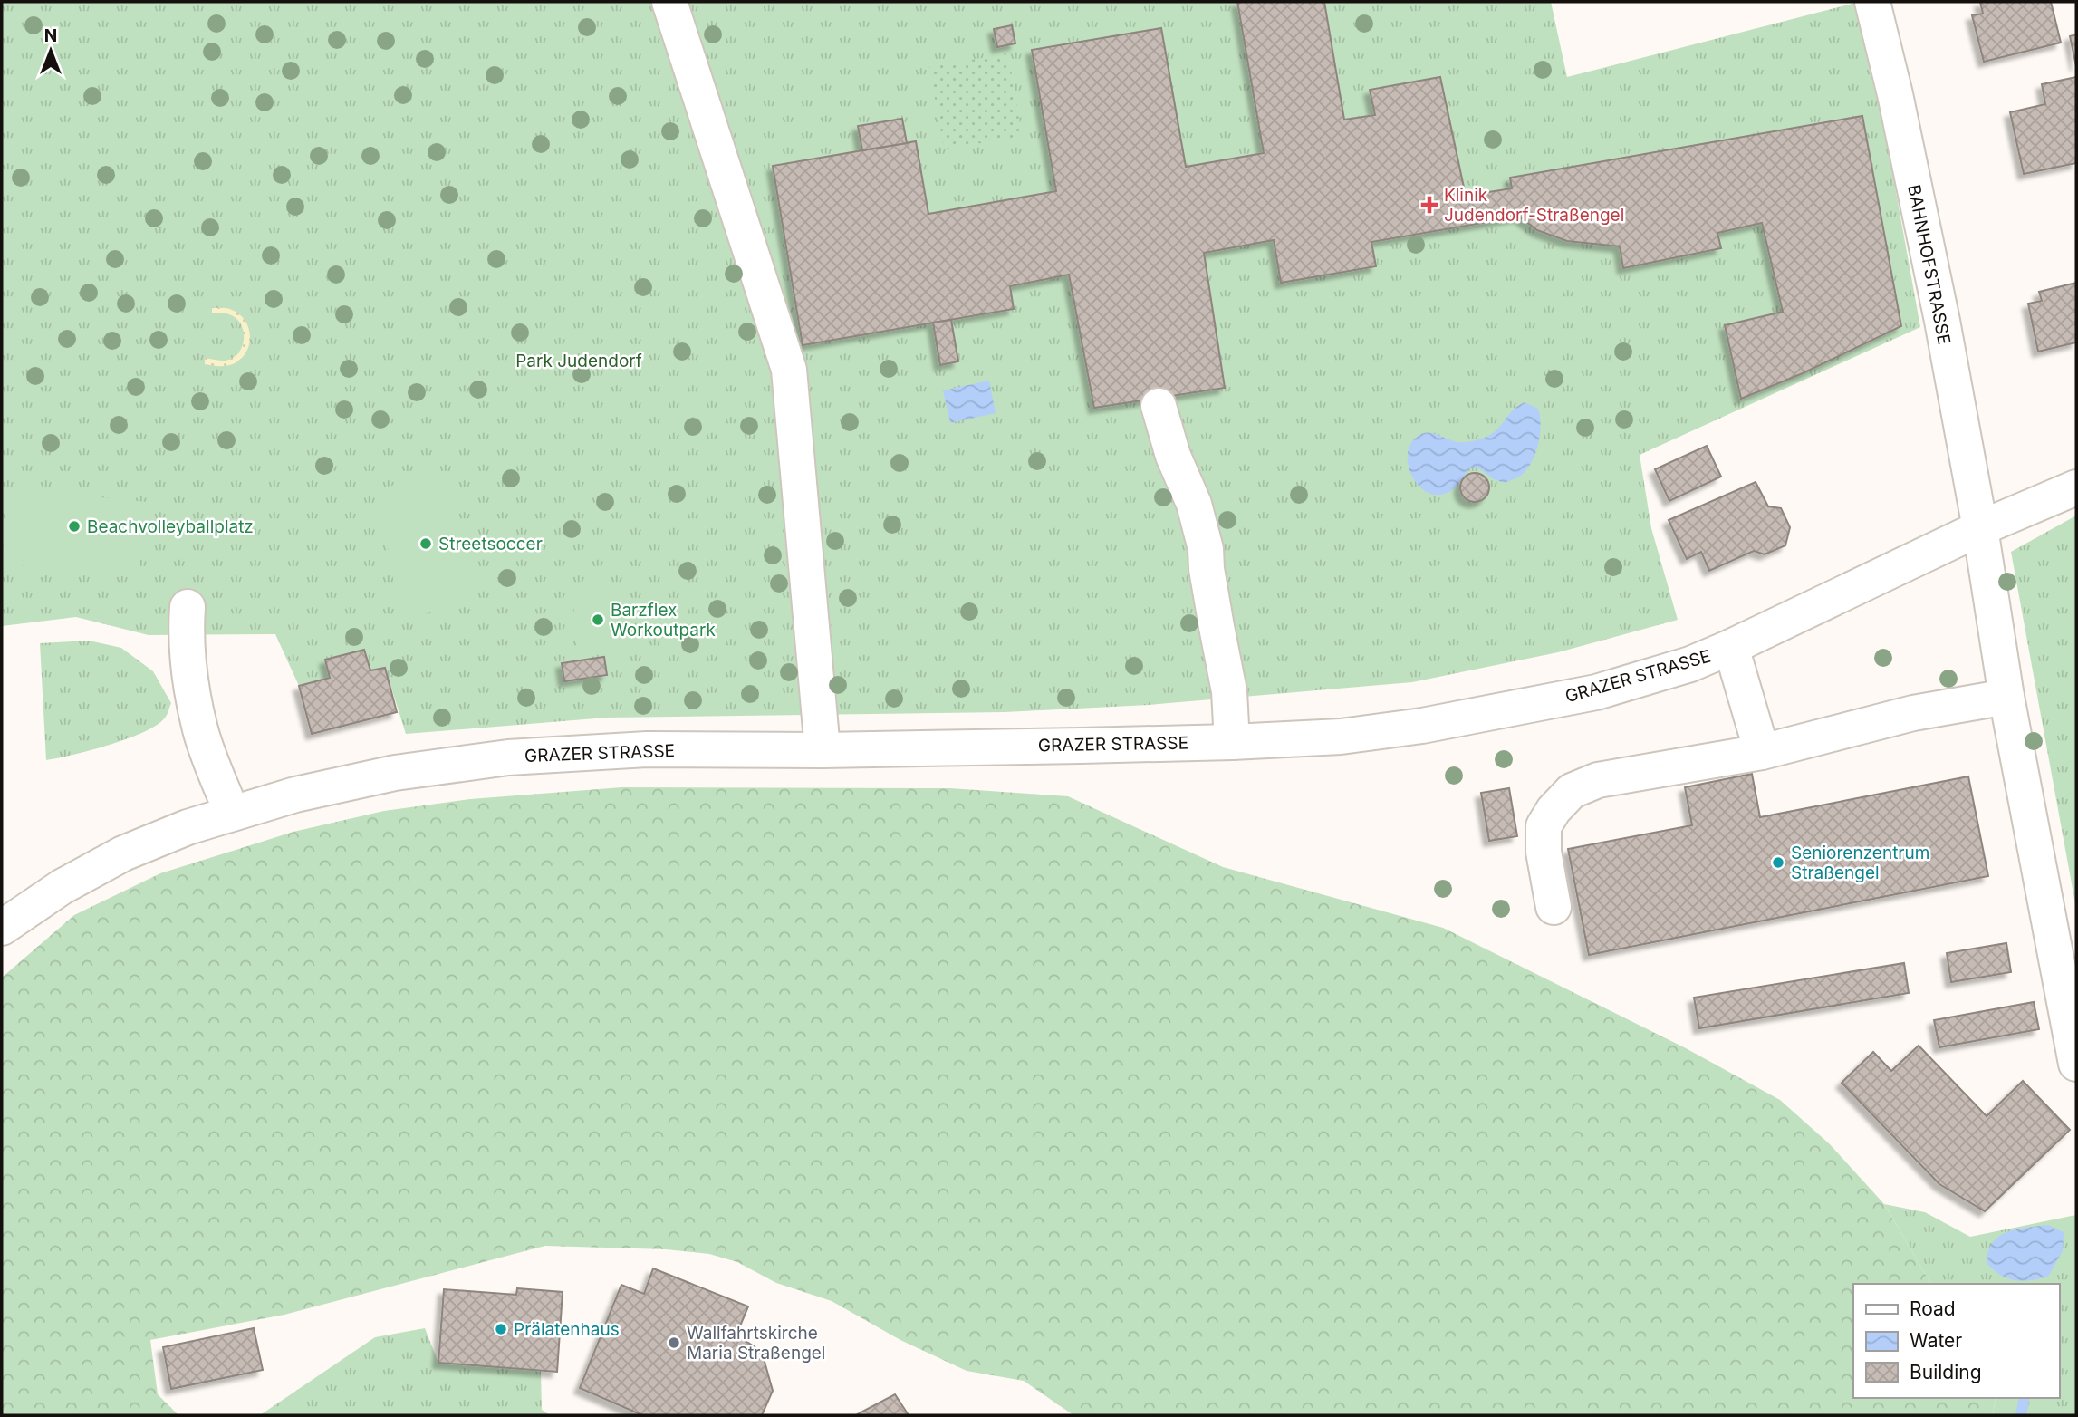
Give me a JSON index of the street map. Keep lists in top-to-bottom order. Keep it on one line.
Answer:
{"streets":{"main road":["BAHNHOFSTRASSE","GRAZER STRASSE"]},"crossings":[["BAHNHOFSTRASSE","GRAZER STRASSE"]],"parks":["Park Judendorf"],"places":{"health":["Klinik Judendorf-Straßengel"],"other":["Beachvolleyballplatz","Streetsoccer","Barzflex Workoutpark","Seniorenzentrum Straßengel","Prälatenhaus","Wallfahrtskirche Maria Straßengel"]},"legend":["Road","Water","Building"],"north":"top"}
